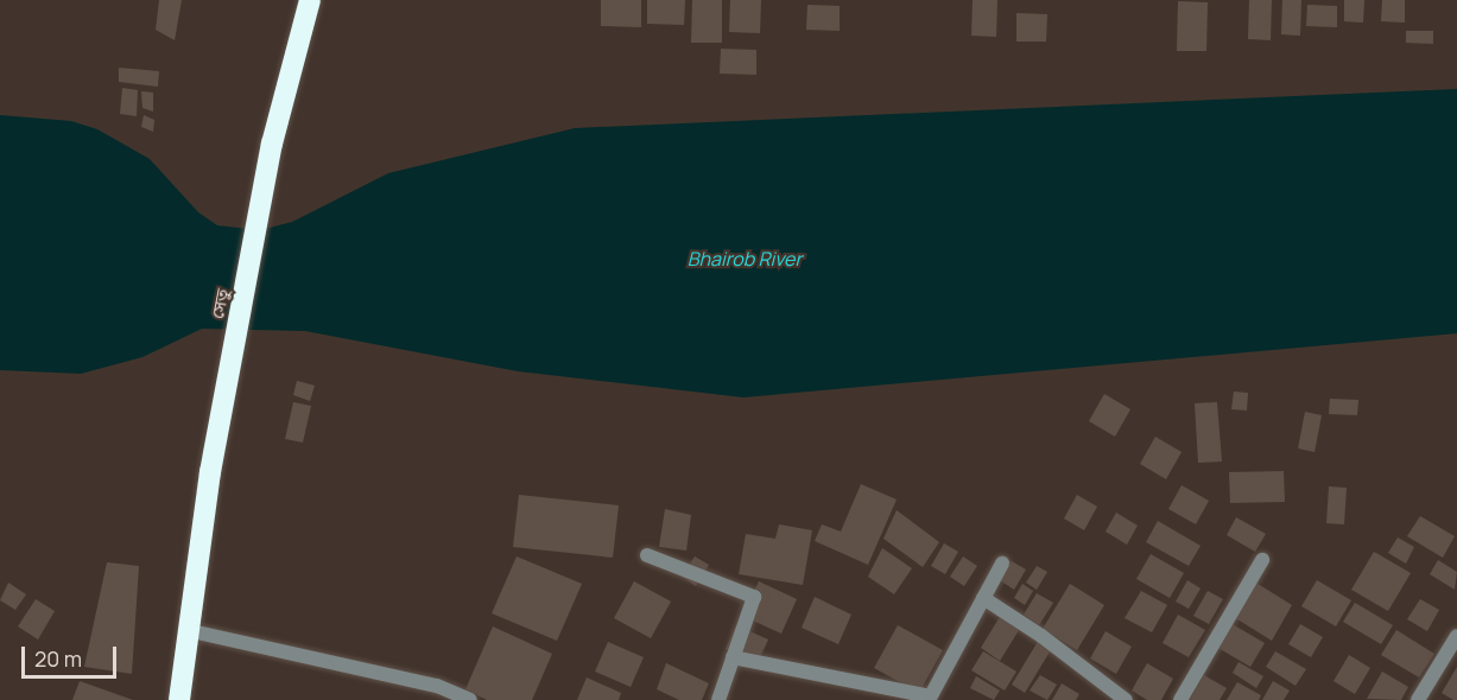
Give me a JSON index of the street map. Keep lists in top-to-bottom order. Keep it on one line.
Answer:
{"streets":{"highway":["সেতু"]},"water":["Bhairob River"],"scale_bar":"20 m"}
